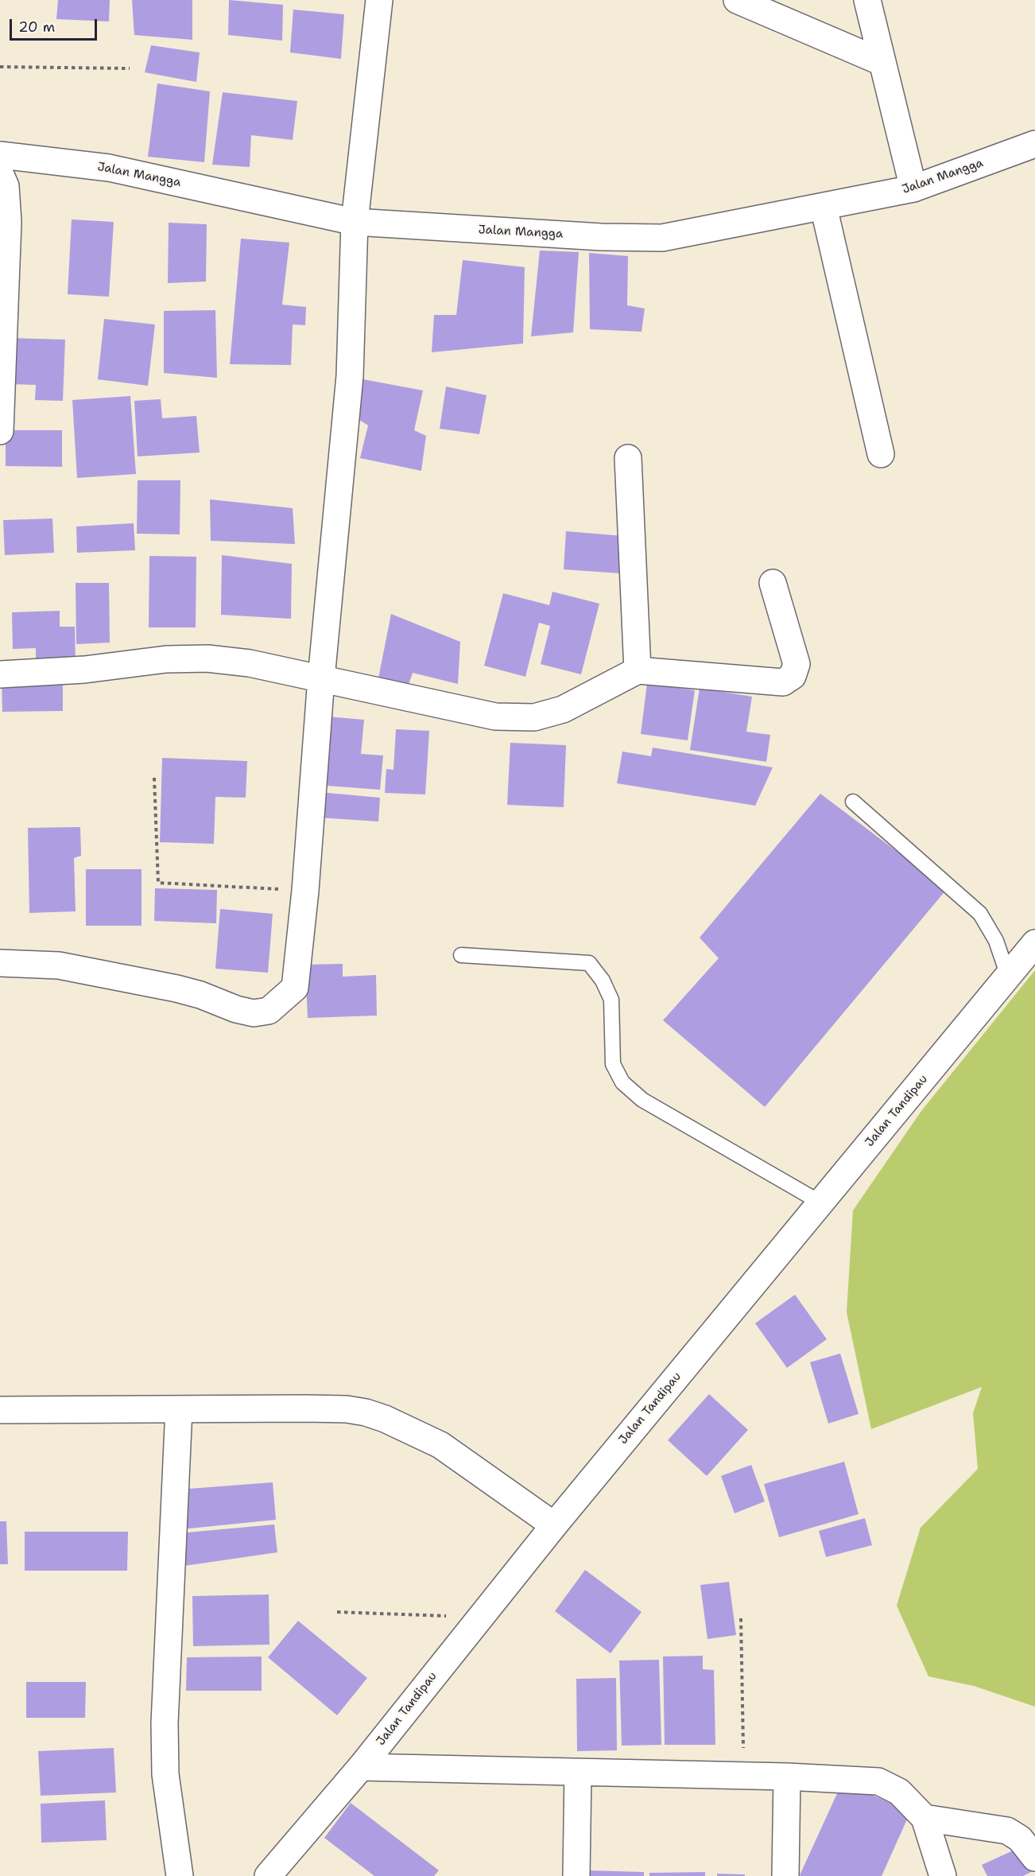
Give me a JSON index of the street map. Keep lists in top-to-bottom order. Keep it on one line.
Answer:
{"streets":{"street":["Jalan Mangga","Jalan Tandipau"]},"scale_bar":"20 m"}
